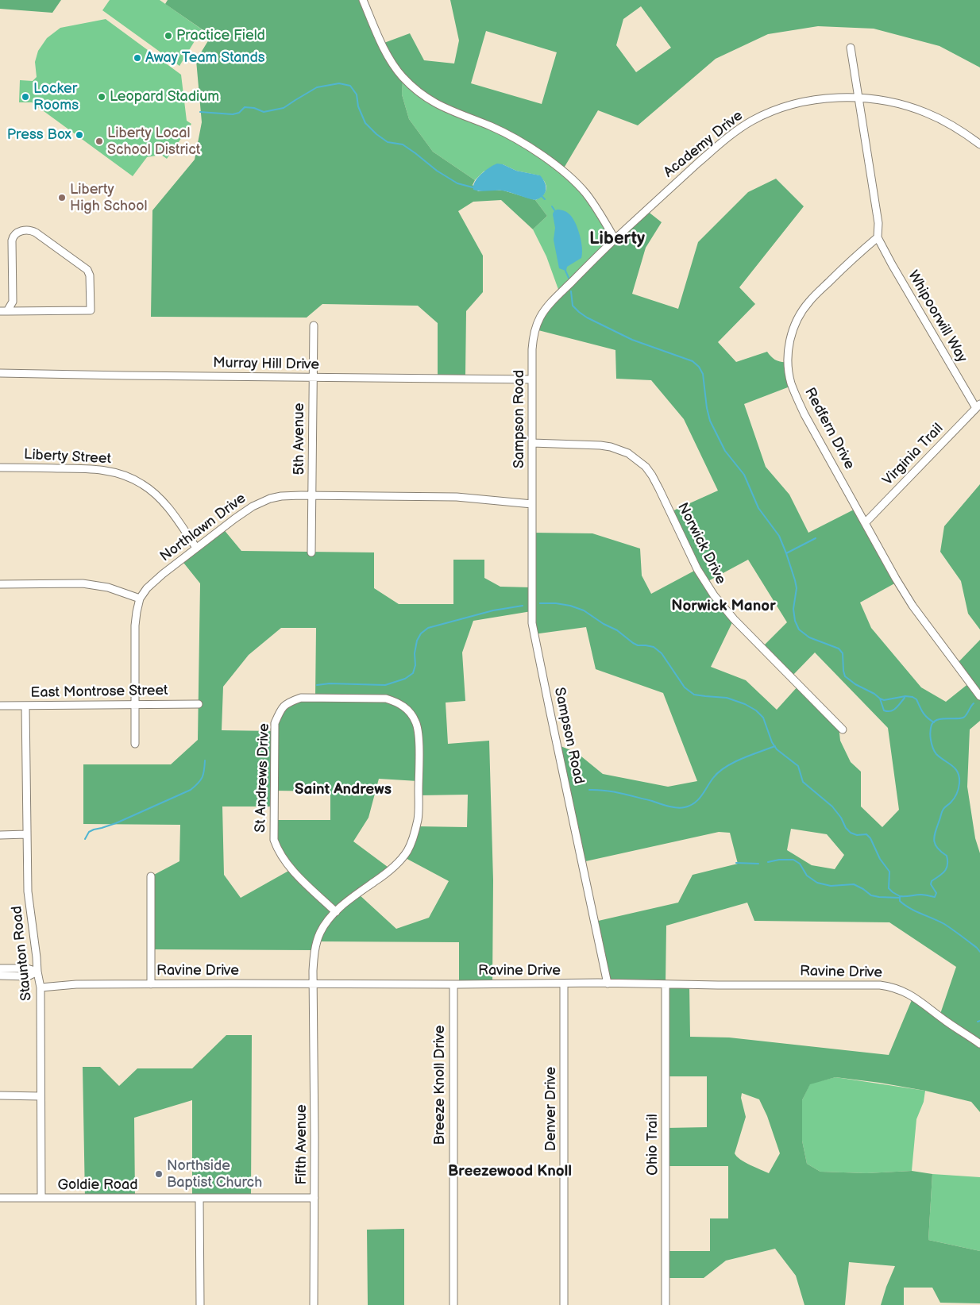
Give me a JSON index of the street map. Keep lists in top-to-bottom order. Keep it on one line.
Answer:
{"streets":{"street":["Academy Drive","Whipoorwill Way","Murray Hill Drive","Sampson Road","Redfern Drive","5th Avenue","Virginia Trail","Liberty Street","Northlawn Drive","Norwick Drive","East Montrose Street","St Andrews Drive","Staunton Road","Ravine Drive","Breeze Knoll Drive","Denver Drive","Fifth Avenue","Ohio Trail","Goldie Road"]},"crossings":[["Academy Drive","Sampson Road"],["Whipoorwill Way","Redfern Drive"],["Whipoorwill Way","Virginia Trail"],["Murray Hill Drive","Sampson Road"],["Murray Hill Drive","5th Avenue"],["Sampson Road","Northlawn Drive"],["Sampson Road","Norwick Drive"],["Sampson Road","Ravine Drive"],["Redfern Drive","Virginia Trail"],["5th Avenue","Northlawn Drive"],["Liberty Street","Northlawn Drive"],["Northlawn Drive","East Montrose Street"],["East Montrose Street","Staunton Road"],["St Andrews Drive","Ravine Drive"],["St Andrews Drive","Fifth Avenue"],["Staunton Road","Ravine Drive"],["Staunton Road","Goldie Road"],["Ravine Drive","Breeze Knoll Drive"],["Ravine Drive","Denver Drive"],["Ravine Drive","Fifth Avenue"],["Ravine Drive","Ohio Trail"],["Fifth Avenue","Goldie Road"]],"districts":["Liberty","Norwick Manor","Saint Andrews","Breezewood Knoll"],"places":["Practice Field","Away Team Stands","Locker Rooms","Leopard Stadium","Press Box","Liberty Local School District","Liberty High School","Northside Baptist Church"]}
